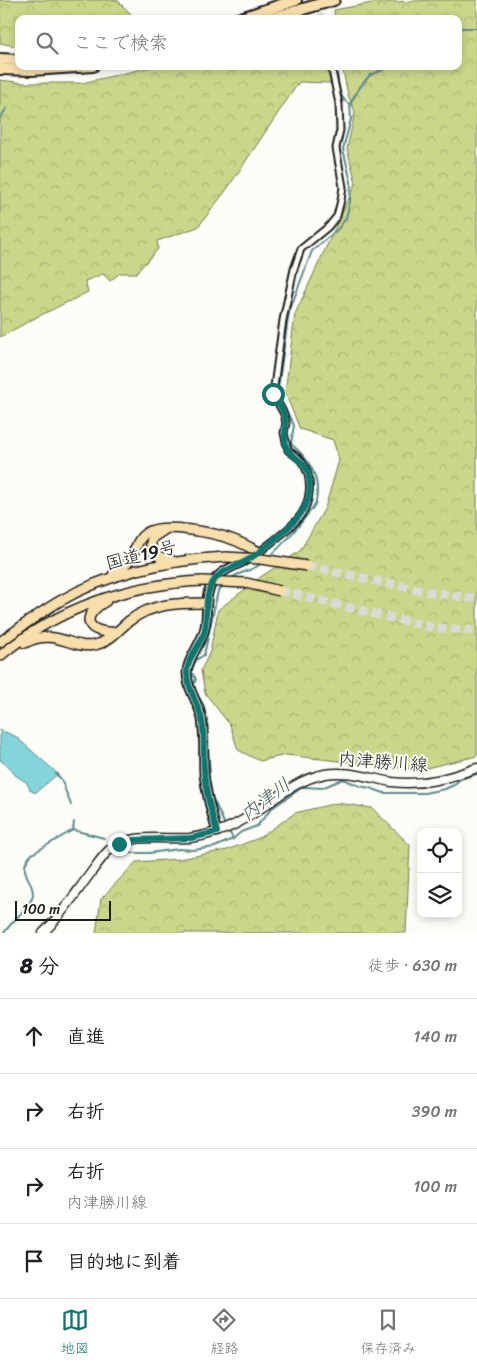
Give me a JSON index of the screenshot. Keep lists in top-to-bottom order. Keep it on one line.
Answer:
{"streets":{"highway":["国道19号"],"main road":["内津勝川線"]},"water":["内津川"],"scale_bar":"100 m","page":{"search":"ここで検索","scale":"100 m","heading":["8 分","徒歩 · 630 m"],"list":[["直進","140 m"],["右折","390 m"],["右折","内津勝川線","100 m"],"目的地に到着"],"nav":["地図","経路","保存済み"]}}
